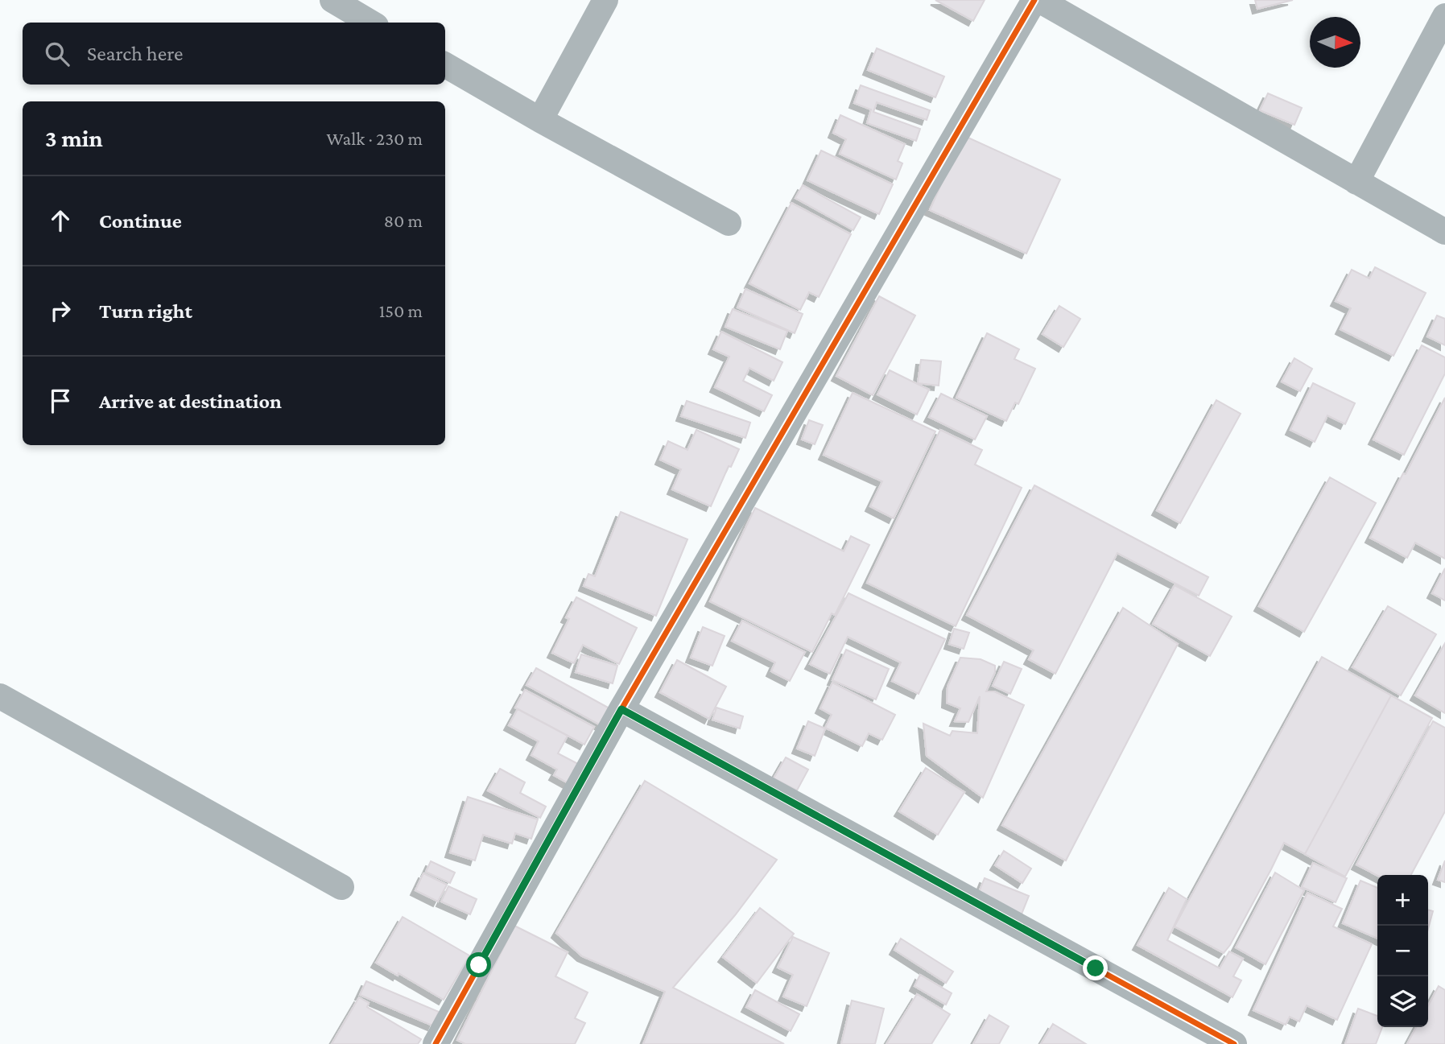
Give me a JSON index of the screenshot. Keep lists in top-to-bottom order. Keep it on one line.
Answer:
{"north":"right","page":{"search":"Search here","heading":["3 min","Walk · 230 m"],"list":[["Continue","80 m"],["Turn right","150 m"],"Arrive at destination"],"map_buttons":["+","−"]}}
